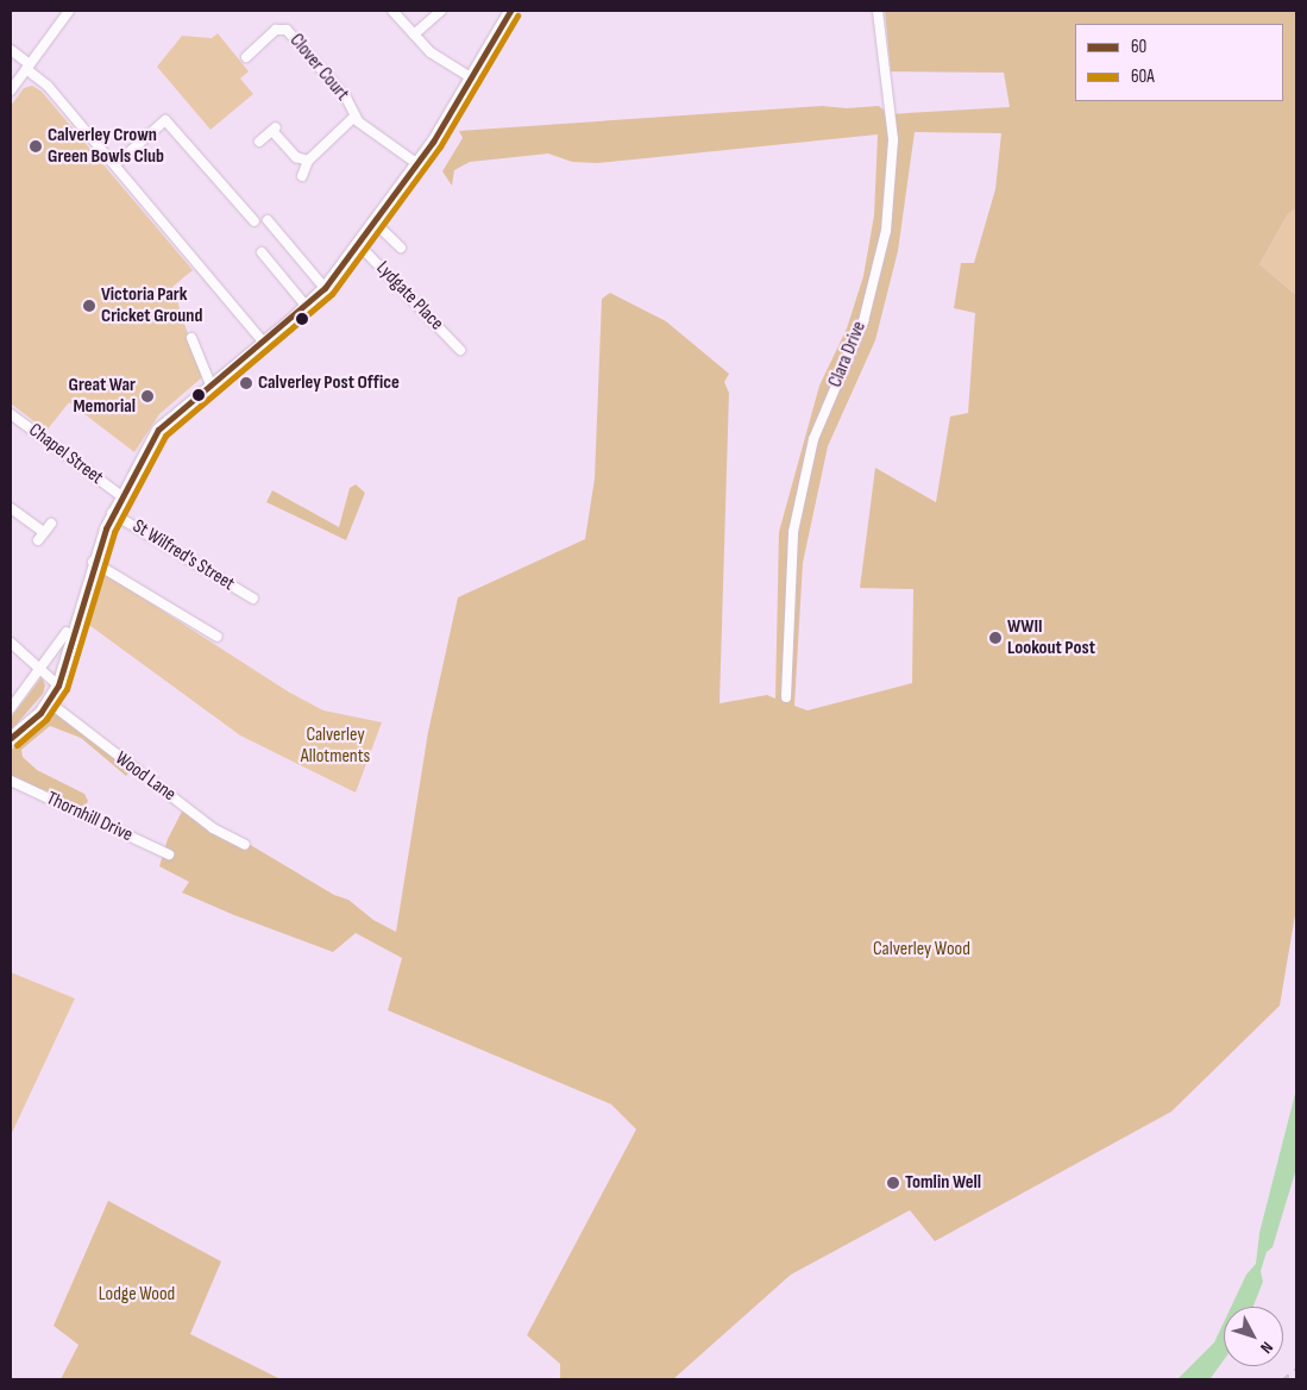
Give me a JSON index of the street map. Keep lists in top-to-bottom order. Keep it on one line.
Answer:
{"streets":{"street":["Clover Court","Lydgate Place","Clara Drive","Chapel Street","St Wilfred's Street","Wood Lane","Thornhill Drive"]},"parks":["Calverley Allotments","Calverley Wood","Lodge Wood"],"places":["Calverley Crown Green Bowls Club","Victoria Park Cricket Ground","Calverley Post Office","Great War Memorial","WWII Lookout Post","Tomlin Well"],"lines":["transit line 60","transit line 60A"],"legend":["60","60A"],"north":"bottom right"}
